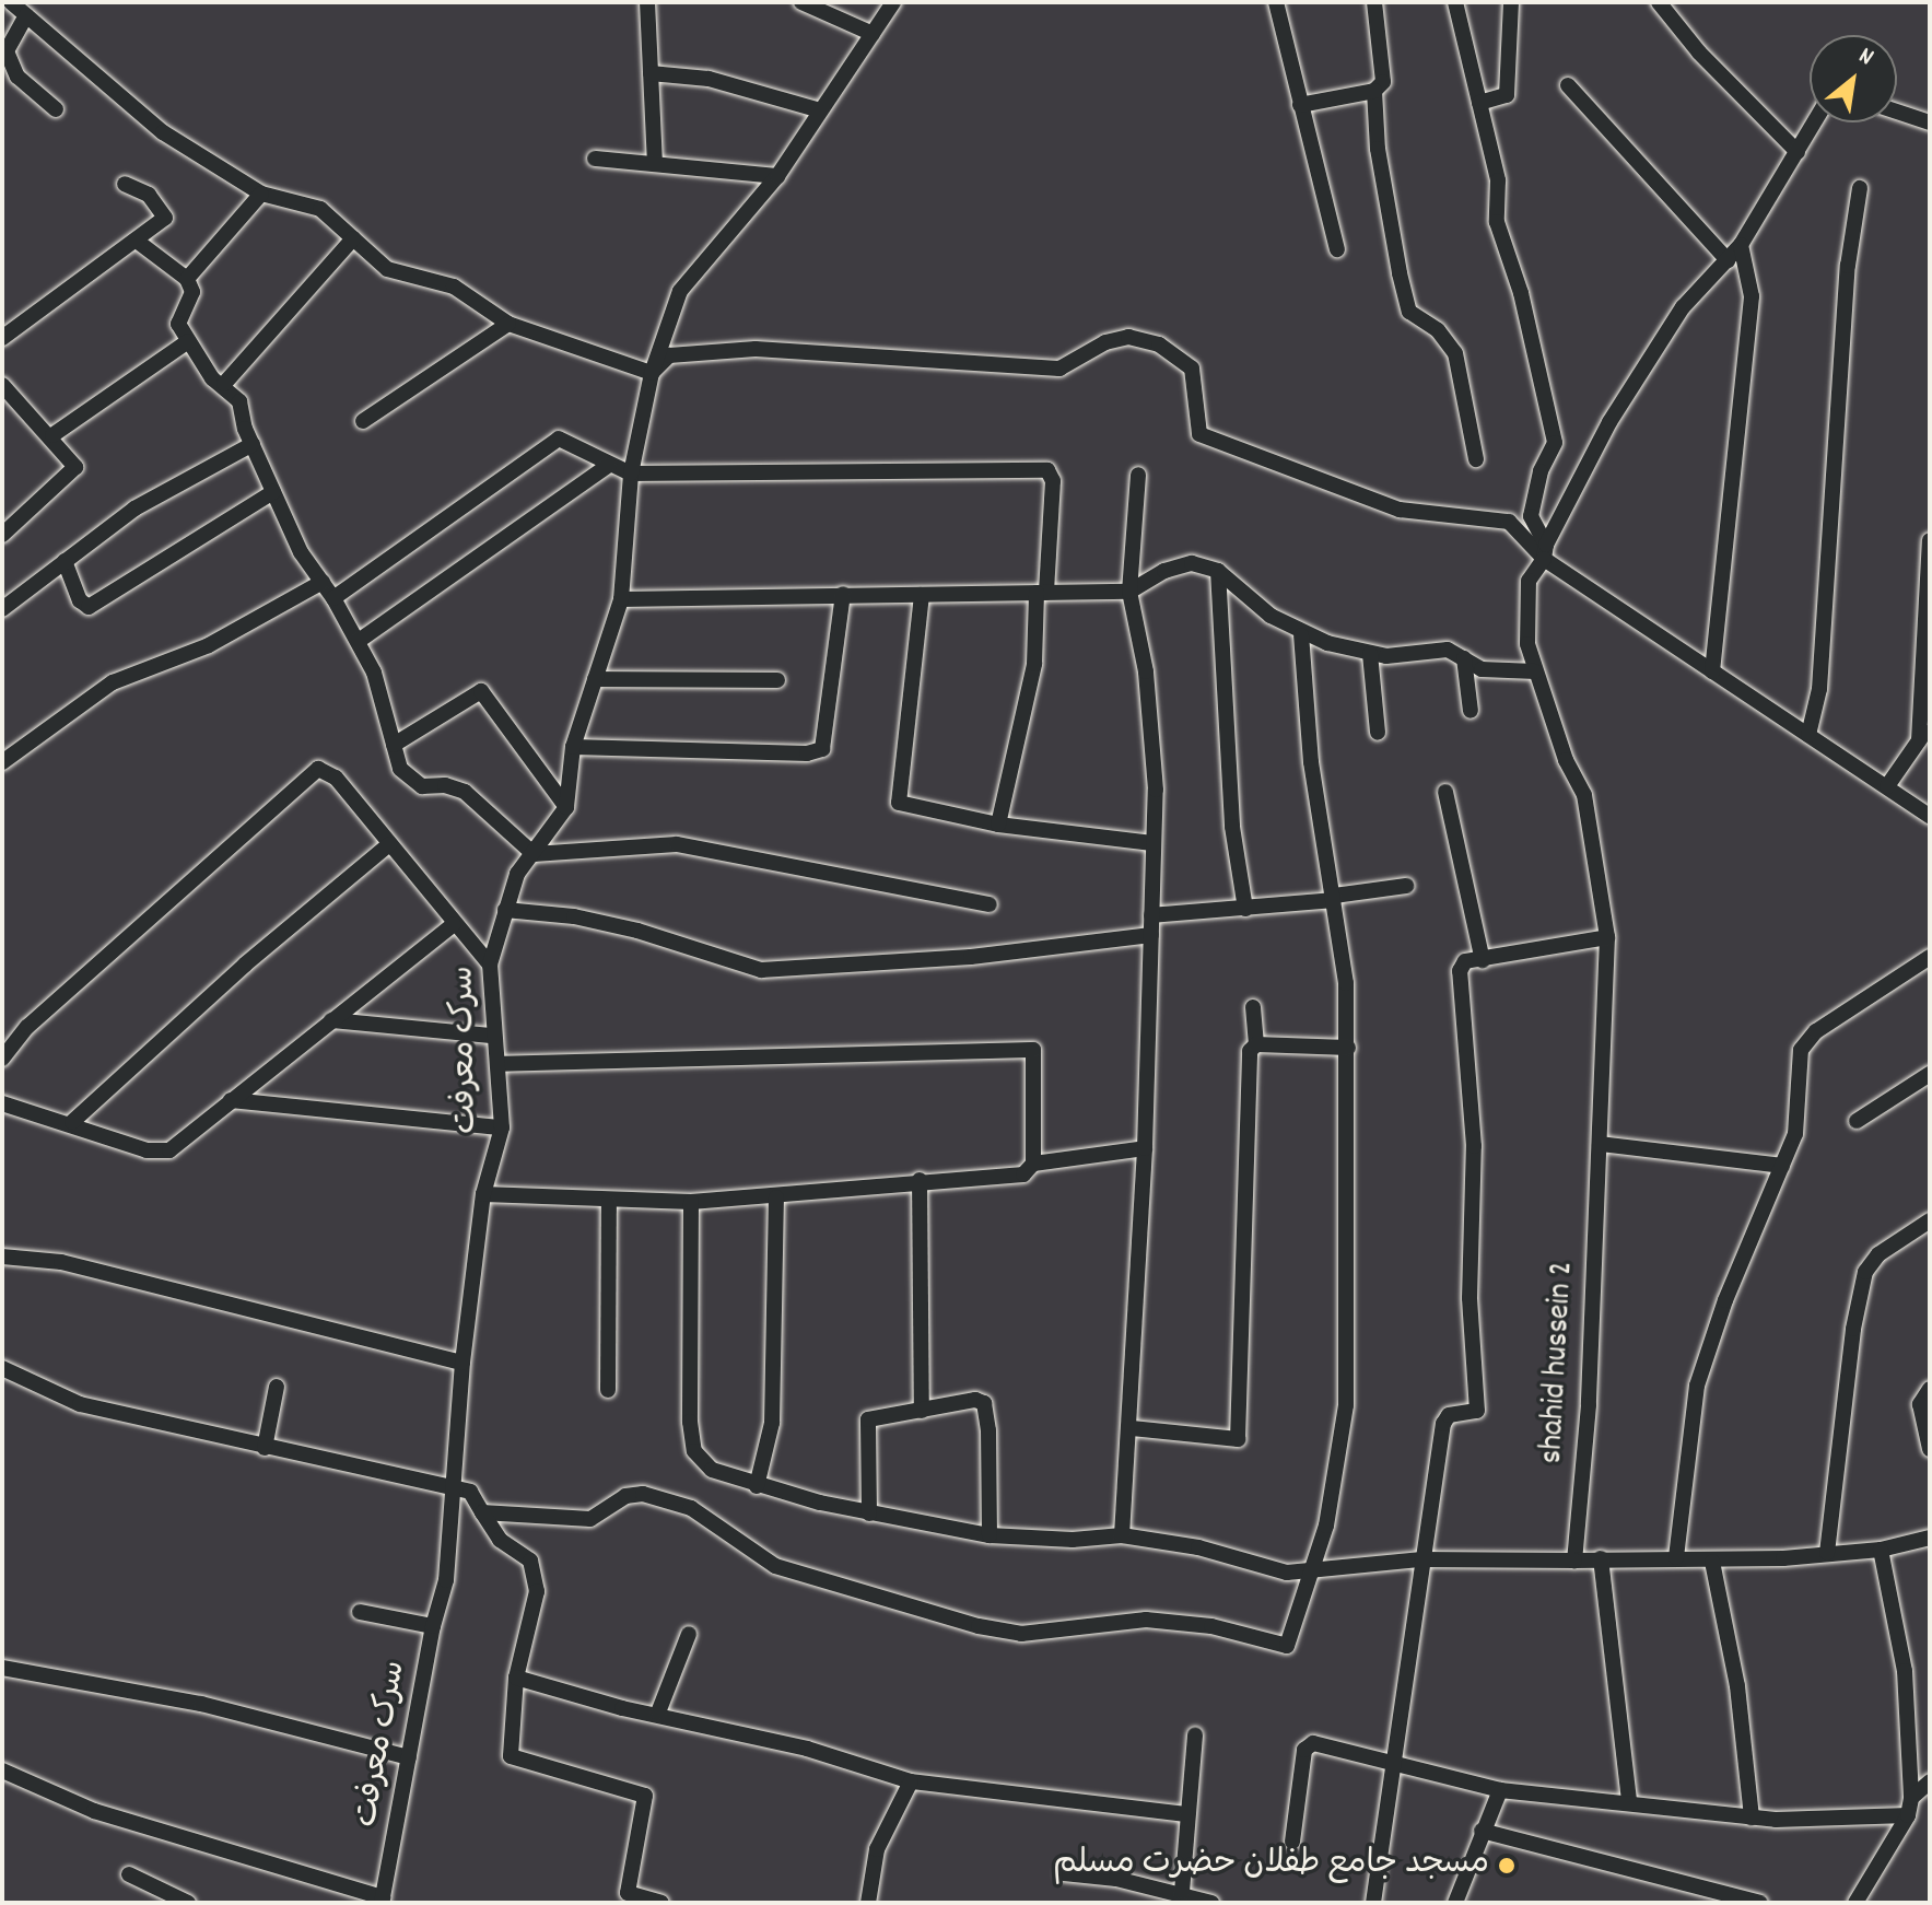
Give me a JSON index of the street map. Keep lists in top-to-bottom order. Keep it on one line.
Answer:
{"streets":{"street":["سرک معرفت","shahid hussein 2"]},"places":["مسجد جامع طفلان حضرت مسلم"],"north":"top right"}
